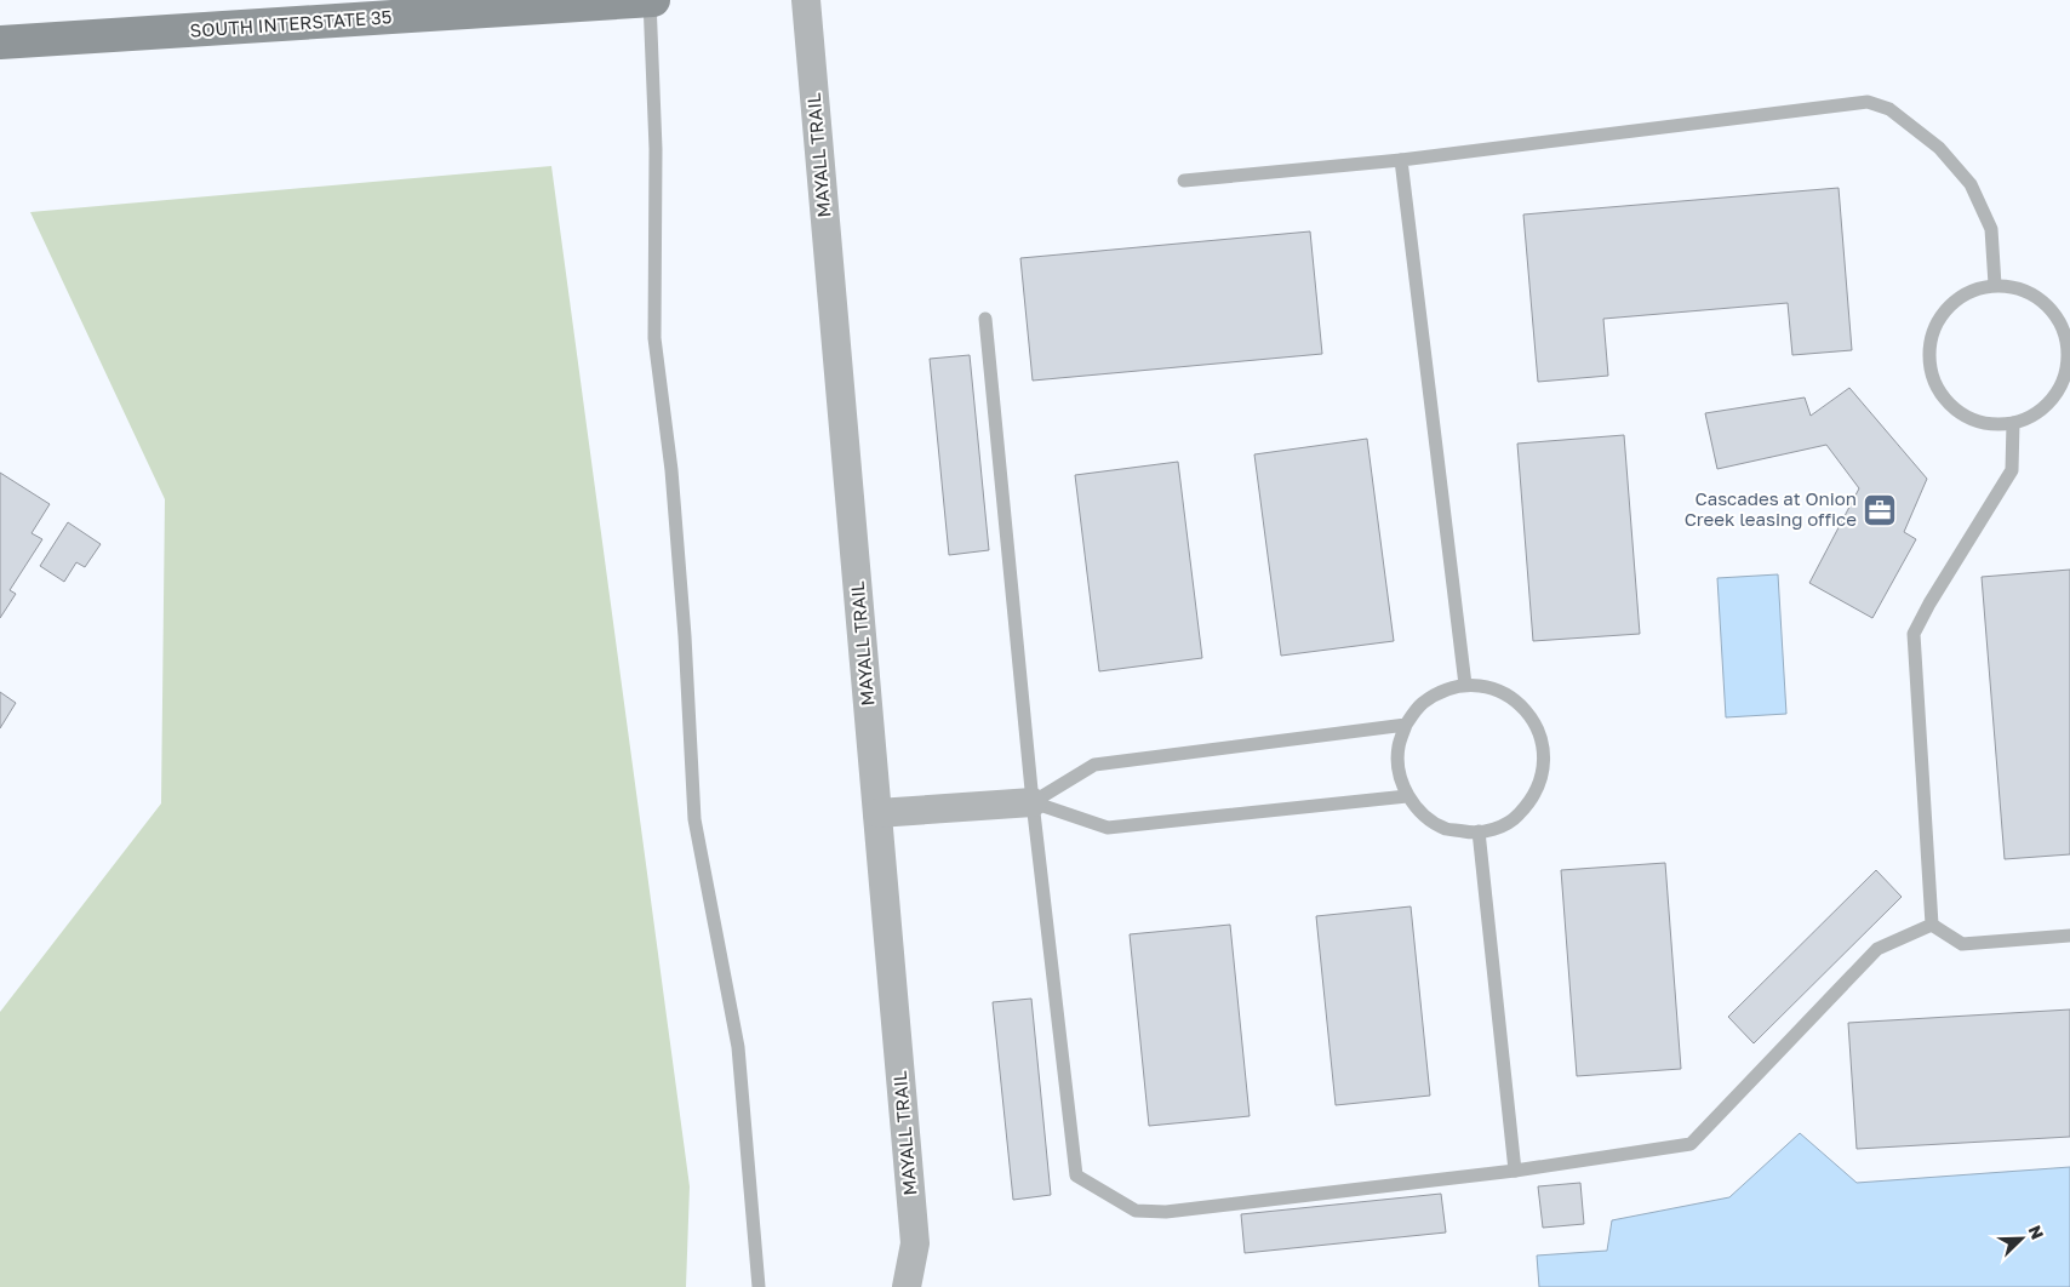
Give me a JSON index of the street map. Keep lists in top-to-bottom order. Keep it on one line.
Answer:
{"streets":{"main road":["SOUTH INTERSTATE 35"],"street":["MAYALL TRAIL"]},"places":{"office":["Cascades at Onion Creek leasing office"]},"north":"top right"}
